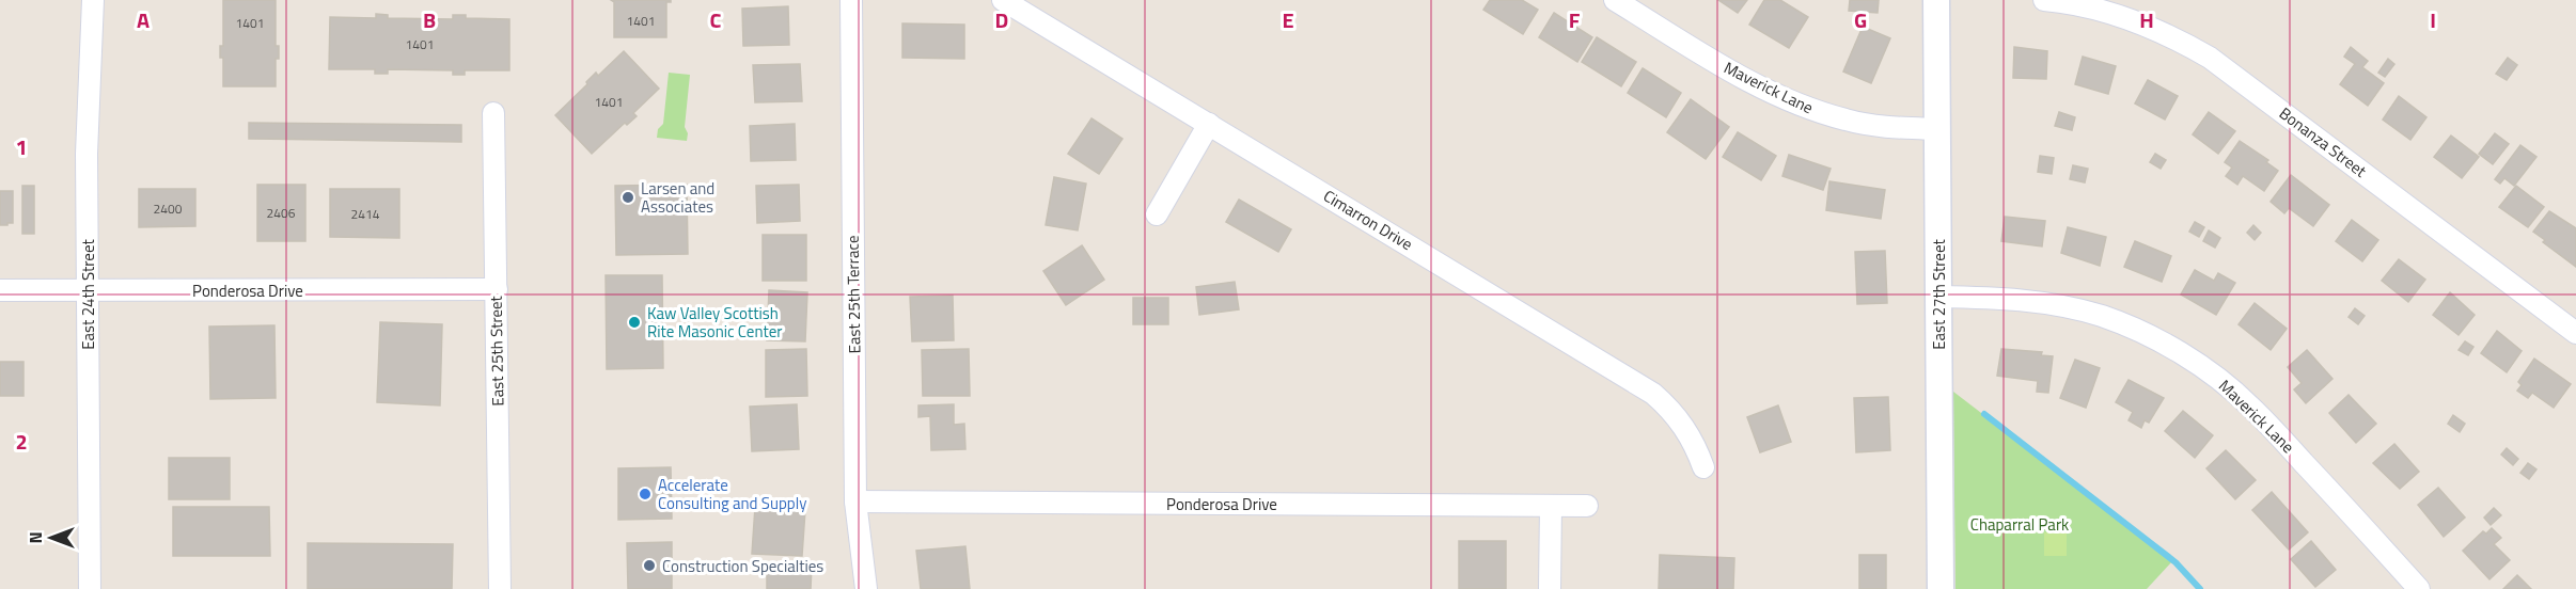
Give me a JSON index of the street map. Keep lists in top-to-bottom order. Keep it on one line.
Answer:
{"streets":{"street":["Maverick Lane","Bonanza Street","Cimarron Drive","Ponderosa Drive","East 24th Street","East 25th Terrace","East 27th Street","East 25th Street"]},"crossings":[["Maverick Lane","East 27th Street"],["Ponderosa Drive","East 24th Street"],["Ponderosa Drive","East 25th Terrace"],["Ponderosa Drive","East 25th Street"]],"parks":["Chaparral Park"],"places":["Larsen and Associates","Kaw Valley Scottish Rite Masonic Center","Accelerate Consulting and Supply","Construction Specialties"],"house_numbers":["1401","1401","1401","1401","2400","2406","2414"],"north":"left","grid":{"columns":["A","B","C","D","E","F","G","H","I"],"rows":["1","2"]}}
